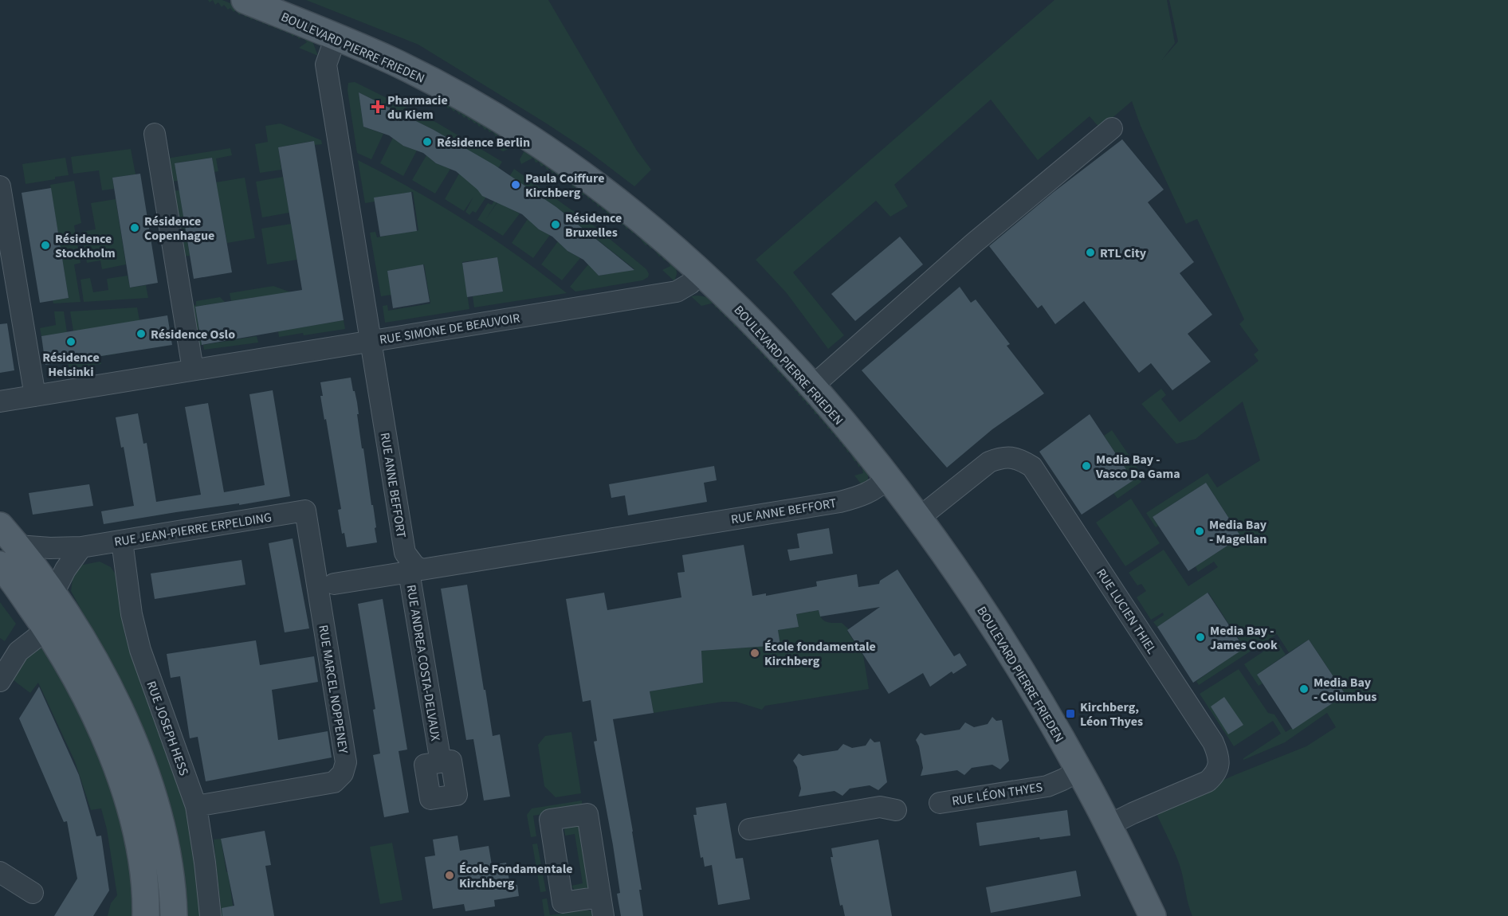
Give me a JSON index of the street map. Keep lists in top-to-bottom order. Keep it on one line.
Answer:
{"streets":{"main road":["BOULEVARD PIERRE FRIEDEN"],"street":["RUE SIMONE DE BEAUVOIR","RUE ANNE BEFFORT","RUE JEAN-PIERRE ERPELDING","RUE LUCIEN THIEL","RUE ANDREA COSTA-DELVAUX","RUE MARCEL NOPPENEY","RUE JOSEPH HESS","RUE LÉON THYES"]},"crossings":[["BOULEVARD PIERRE FRIEDEN","RUE SIMONE DE BEAUVOIR"],["BOULEVARD PIERRE FRIEDEN","RUE ANNE BEFFORT"],["BOULEVARD PIERRE FRIEDEN","RUE LUCIEN THIEL"],["BOULEVARD PIERRE FRIEDEN","RUE LÉON THYES"],["RUE SIMONE DE BEAUVOIR","RUE ANNE BEFFORT"],["RUE ANNE BEFFORT","RUE ANDREA COSTA-DELVAUX"],["RUE JEAN-PIERRE ERPELDING","RUE MARCEL NOPPENEY"],["RUE JEAN-PIERRE ERPELDING","RUE JOSEPH HESS"],["RUE MARCEL NOPPENEY","RUE JOSEPH HESS"]],"places":{"health":["Pharmacie du Kiem"],"other":["Résidence Berlin","Paula Coiffure Kirchberg","Résidence Bruxelles","Résidence Copenhague","Résidence Stockholm","RTL City","Résidence Oslo","Résidence Helsinki","Media Bay - Vasco Da Gama","Media Bay - Magellan","Media Bay - James Cook","École fondamentale Kirchberg","Media Bay - Columbus","École Fondamentale Kirchberg"],"transit":["Kirchberg, Léon Thyes"]}}
